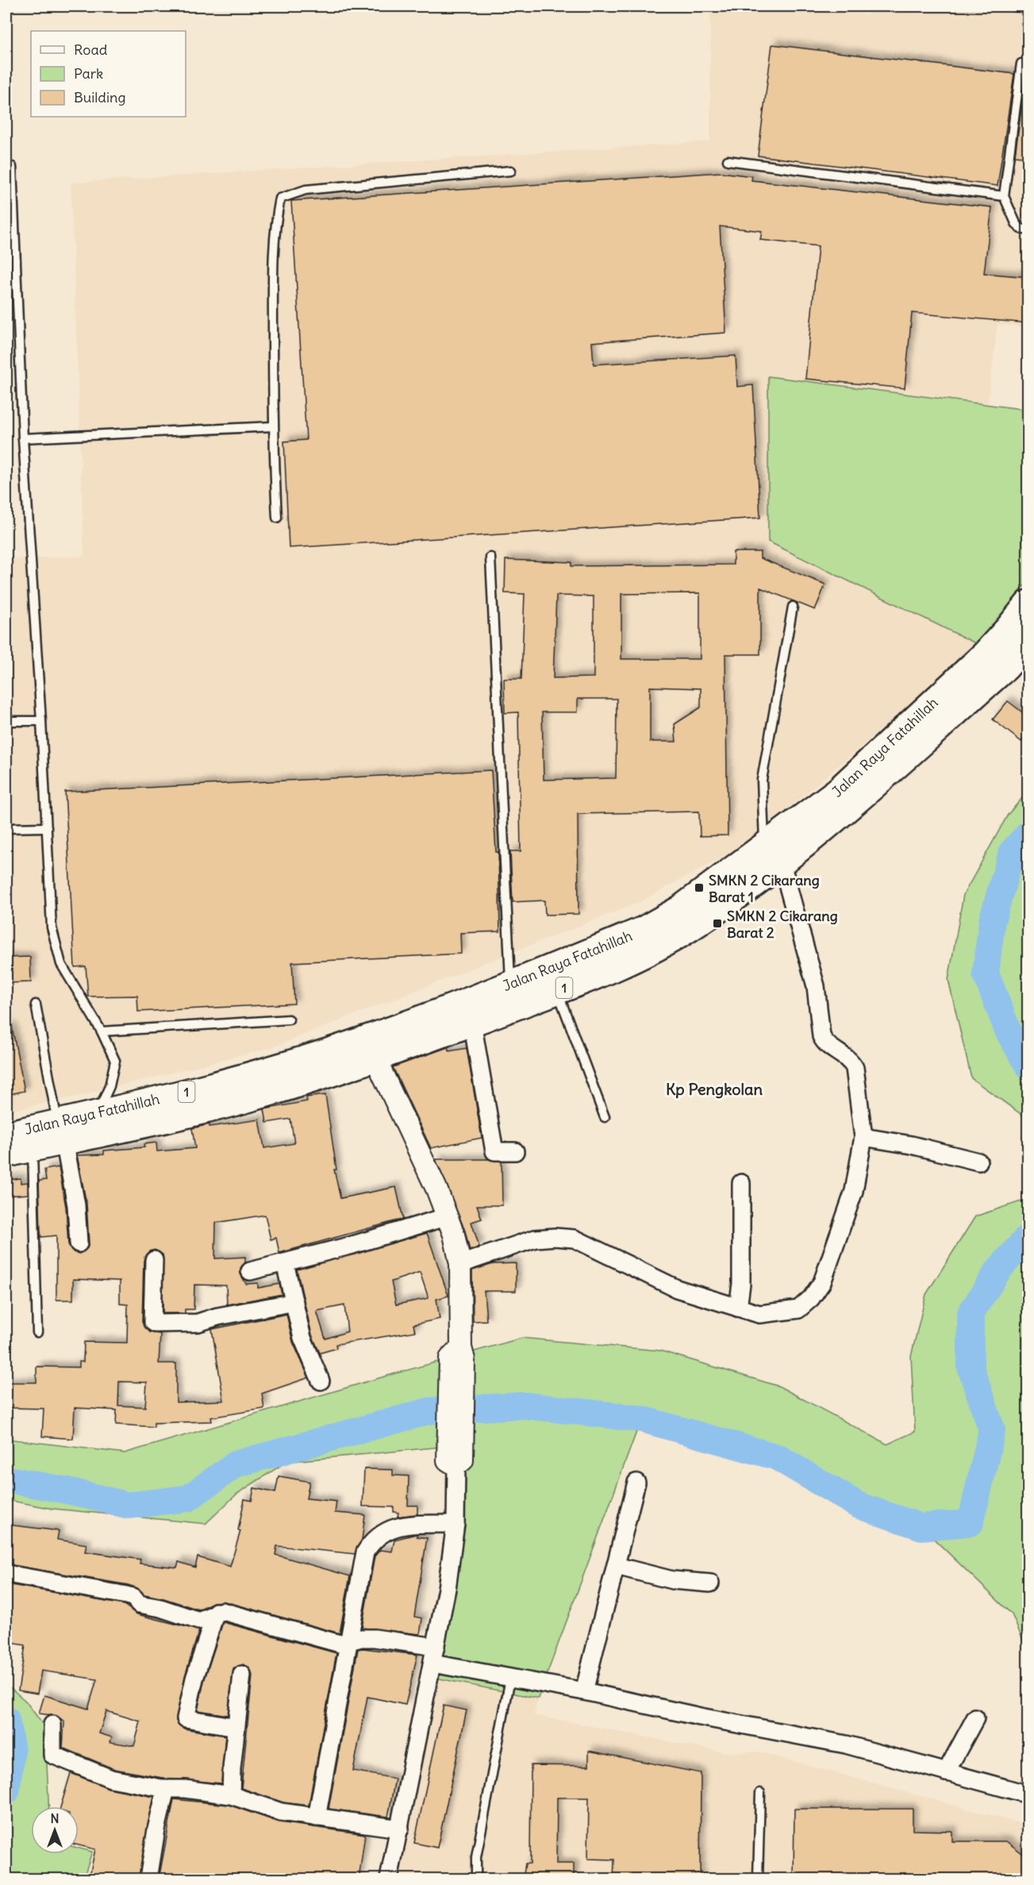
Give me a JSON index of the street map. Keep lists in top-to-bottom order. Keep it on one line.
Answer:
{"streets":{"highway":["Jalan Raya Fatahillah","1"]},"districts":["Kp Pengkolan"],"places":{"transit":["SMKN 2 Cikarang Barat 1","SMKN 2 Cikarang Barat 2"]},"legend":["Road","Park","Building"],"north":"top"}
